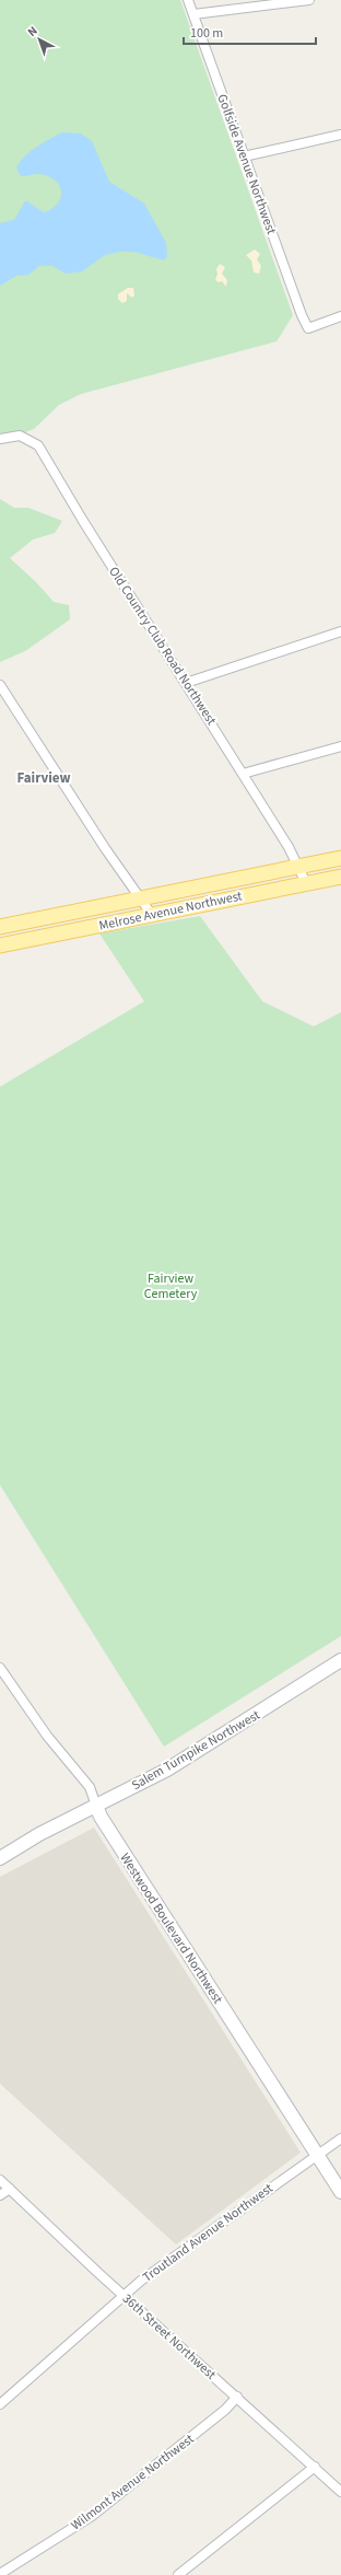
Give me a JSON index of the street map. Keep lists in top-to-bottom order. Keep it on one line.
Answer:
{"streets":{"main road":["Melrose Avenue Northwest"],"street":["Golfside Avenue Northwest","Old Country Club Road Northwest","Salem Turnpike Northwest","Westwood Boulevard Northwest","Troutland Avenue Northwest","36th Street Northwest","Wilmont Avenue Northwest"]},"crossings":[["Old Country Club Road Northwest","Melrose Avenue Northwest"],["Salem Turnpike Northwest","Westwood Boulevard Northwest"],["Westwood Boulevard Northwest","Troutland Avenue Northwest"],["Troutland Avenue Northwest","36th Street Northwest"],["36th Street Northwest","Wilmont Avenue Northwest"]],"districts":["Fairview"],"parks":["Fairview Cemetery"],"scale_bar":"100 m","north":"top left"}
